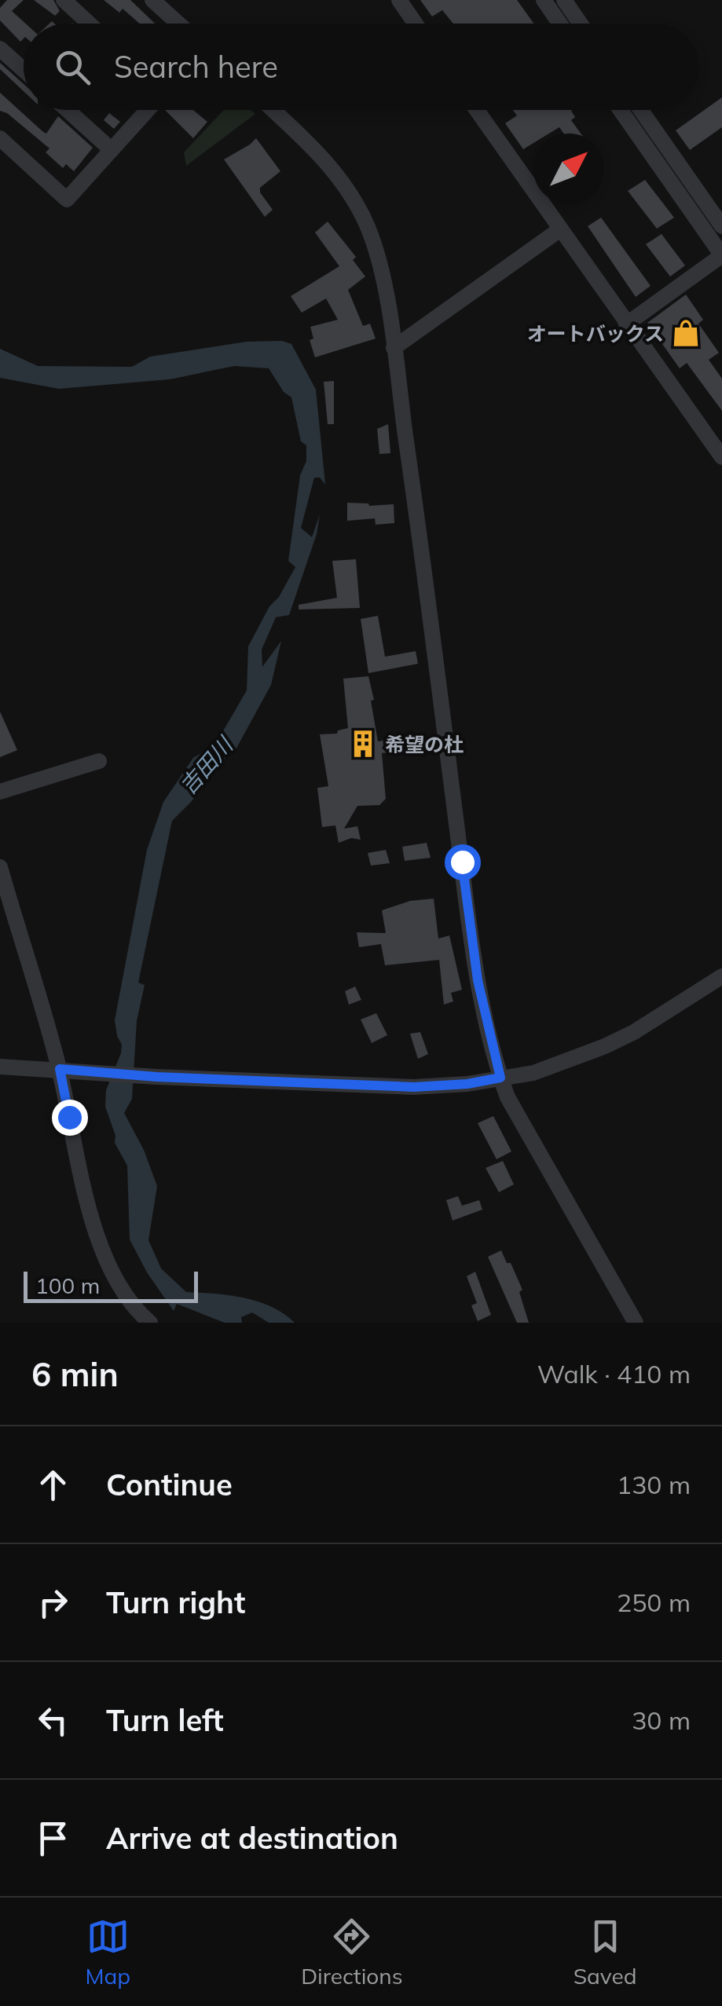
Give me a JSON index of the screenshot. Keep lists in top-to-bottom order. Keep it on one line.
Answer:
{"water":["吉田川"],"places":{"shop":["オートバックス"],"building":["希望の杜"]},"scale_bar":"100 m","north":"top right","page":{"search":"Search here","scale":"100 m","heading":["6 min","Walk · 410 m"],"list":[["Continue","130 m"],["Turn right","250 m"],["Turn left","30 m"],"Arrive at destination"],"nav":["Map","Directions","Saved"]}}
